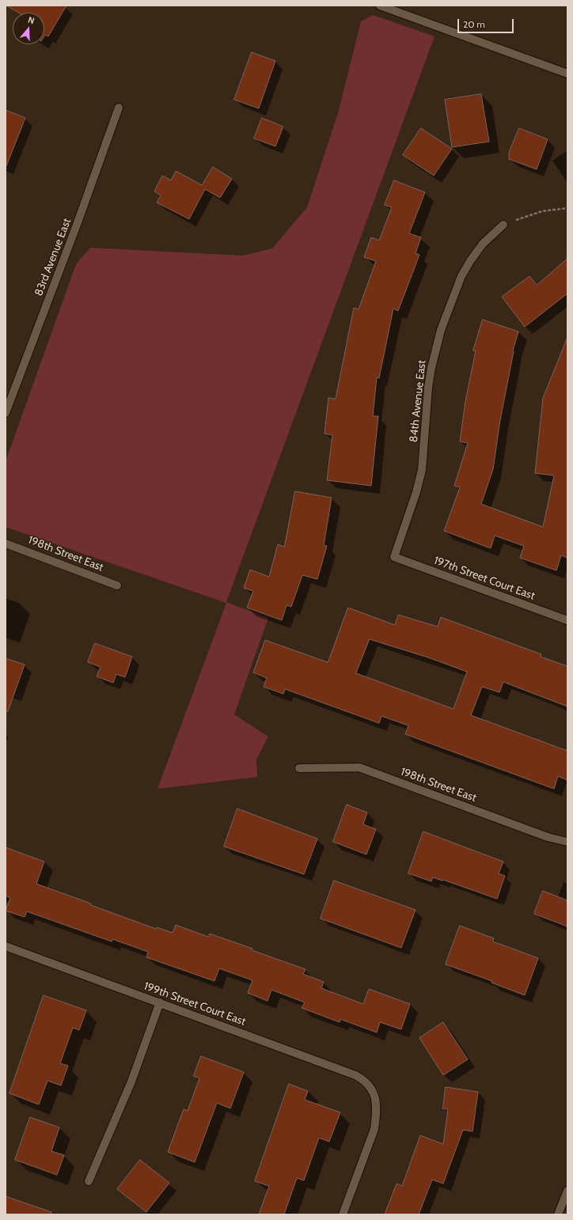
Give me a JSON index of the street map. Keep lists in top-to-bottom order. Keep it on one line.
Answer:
{"streets":{"street":["83rd Avenue East","84th Avenue East","198th Street East","197th Street Court East","199th Street Court East"]},"crossings":[["84th Avenue East","197th Street Court East"]],"scale_bar":"20 m","north":"top"}
